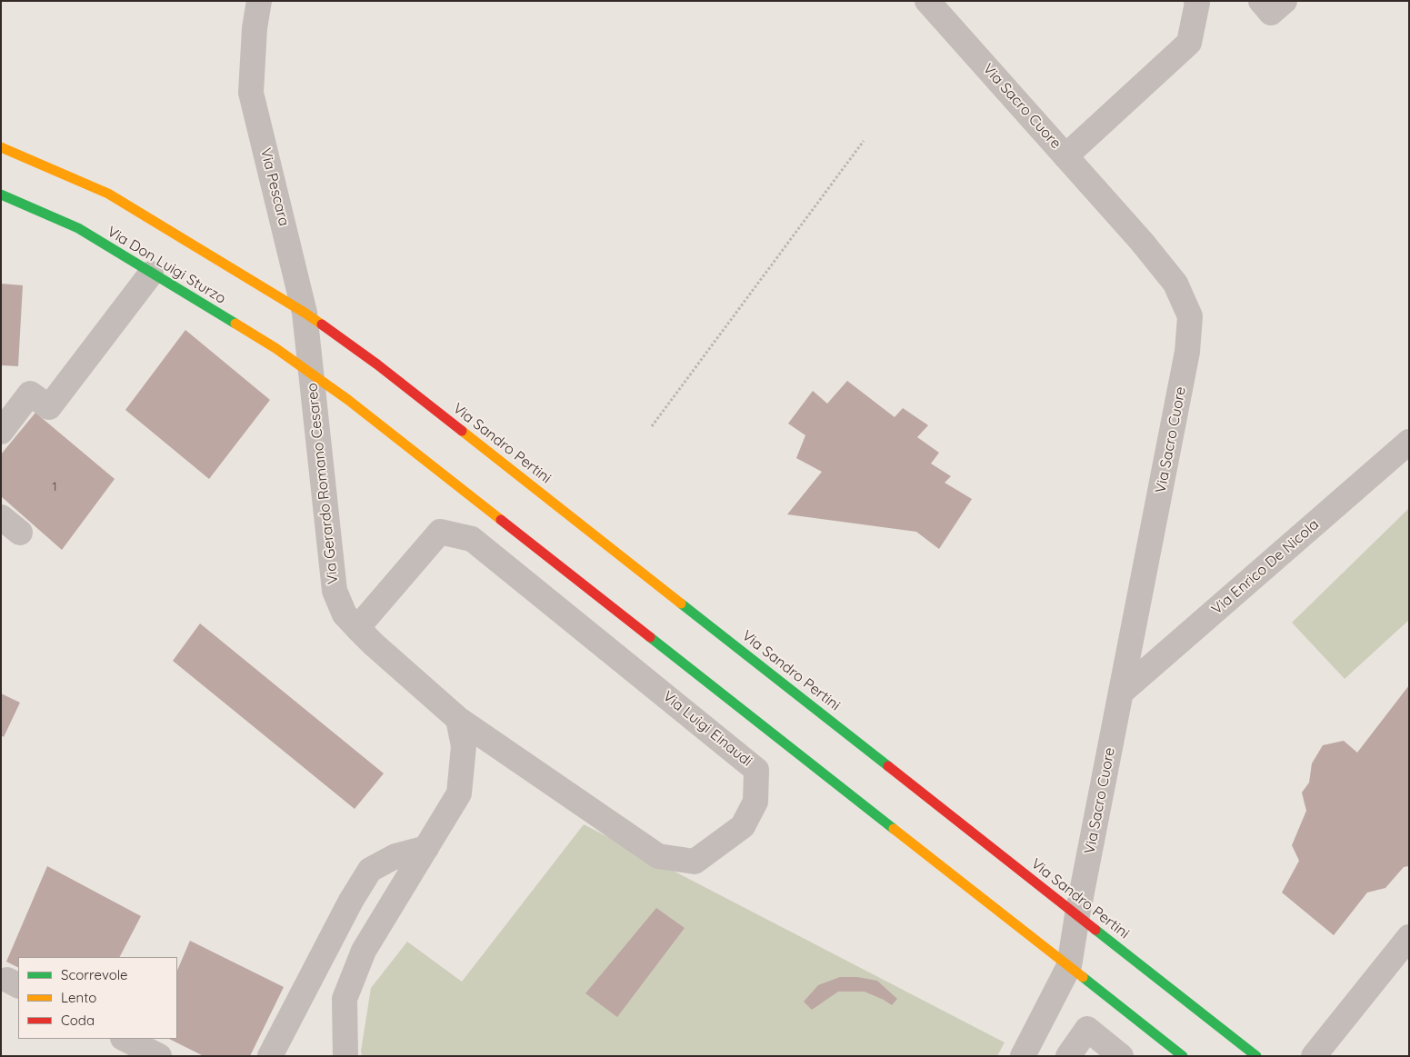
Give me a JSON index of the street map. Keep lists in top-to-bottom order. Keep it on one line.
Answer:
{"streets":{"street":["Via Sacro Cuore","Via Pescara","Via Don Luigi Sturzo","Via Sandro Pertini","Via Gerardo Romano Cesareo","Via Enrico De Nicola","Via Luigi Einaudi"]},"crossings":[["Via Sacro Cuore","Via Sandro Pertini"],["Via Sacro Cuore","Via Enrico De Nicola"],["Via Pescara","Via Don Luigi Sturzo"],["Via Pescara","Via Sandro Pertini"],["Via Pescara","Via Gerardo Romano Cesareo"],["Via Don Luigi Sturzo","Via Sandro Pertini"],["Via Don Luigi Sturzo","Via Gerardo Romano Cesareo"],["Via Gerardo Romano Cesareo","Via Luigi Einaudi"]],"house_numbers":["1"],"legend":["Scorrevole","Lento","Coda"]}
